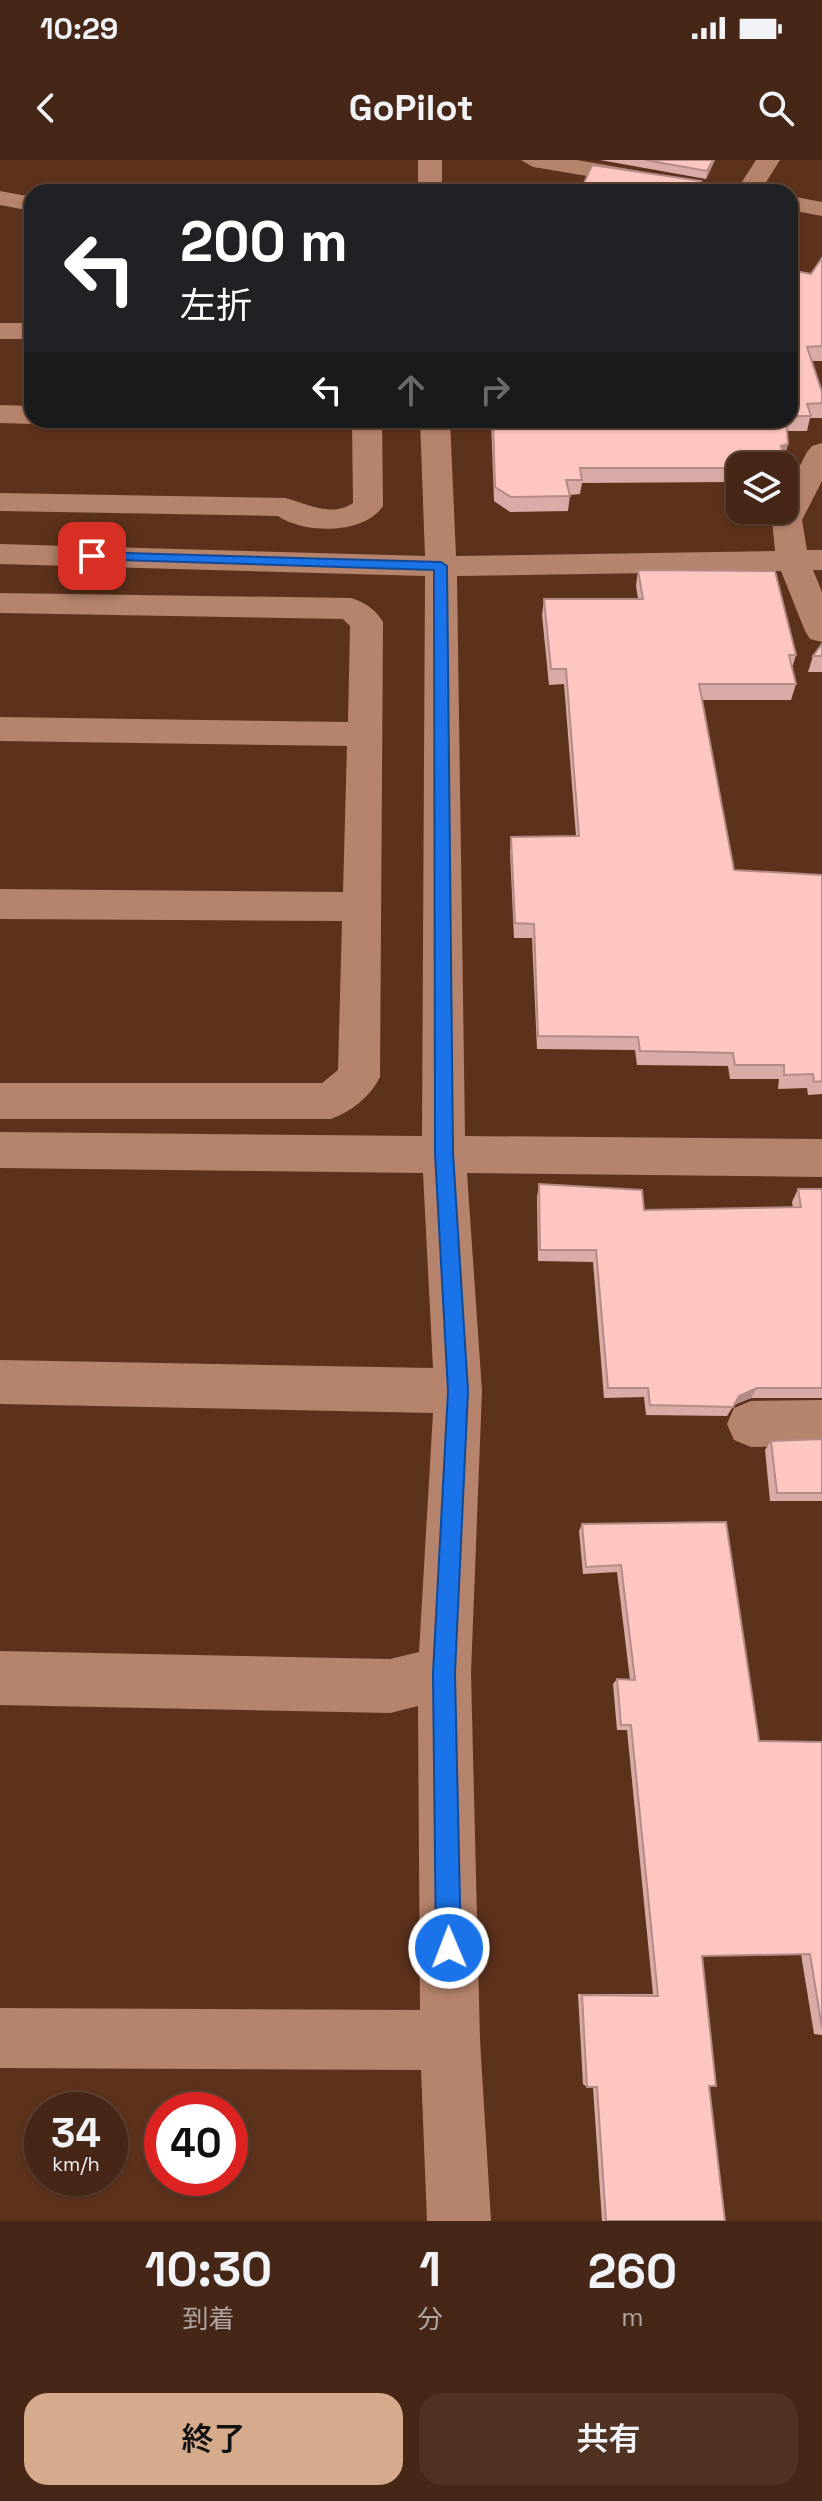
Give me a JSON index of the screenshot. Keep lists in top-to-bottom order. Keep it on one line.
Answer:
{"page":{"status":"10:29","header":"GoPilot","turn":["200 m","左折"],"speed":"34 km/h","limit":"40","eta":["10:30","到着","1","分","260","m"],"buttons":["終了","共有"]}}
